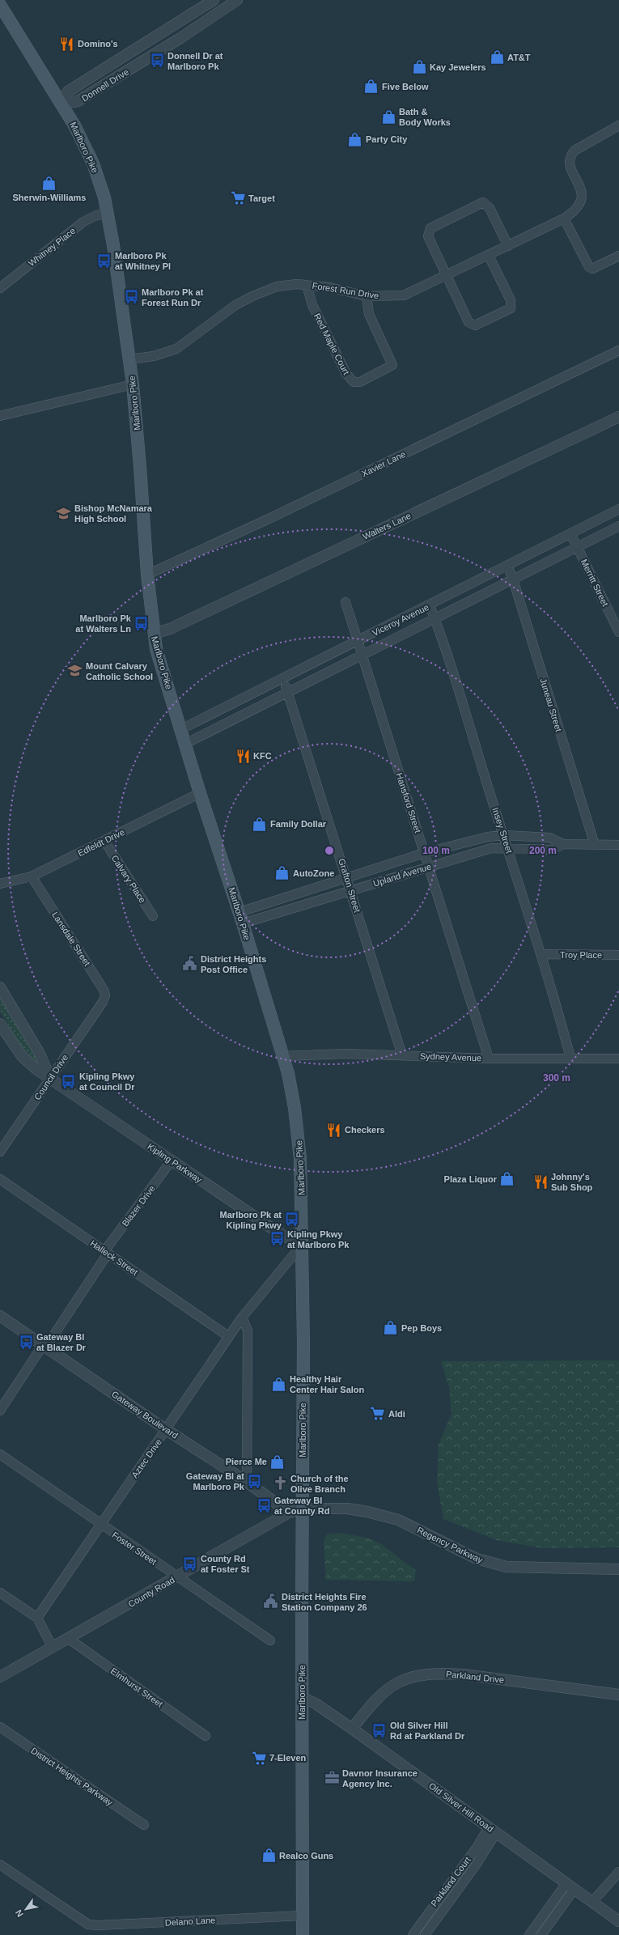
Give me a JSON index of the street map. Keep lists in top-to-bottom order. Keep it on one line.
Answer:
{"streets":{"main road":["Marlboro Pike"],"street":["Donnell Drive","Whitney Place","Forest Run Drive","Red Maple Court","Xavier Lane","Walters Lane","Merritt Street","Viceroy Avenue","Juneau Street","Hansford Street","Insey Street","Edfeldt Drive","Upland Avenue","Calvary Place","Grafton Street","Lansdale Street","Troy Place","Sydney Avenue","Council Drive","Kipling Parkway","Blazer Drive","Halleck Street","Gateway Boulevard","Aztec Drive","Regency Parkway","Foster Street","County Road","Parkland Drive","Elmhurst Street","District Heights Parkway","Old Silver Hill Road","Parkland Court","Delano Lane"]},"crossings":[["Donnell Drive","Marlboro Pike"],["Marlboro Pike","Whitney Place"],["Marlboro Pike","Forest Run Drive"],["Marlboro Pike","Xavier Lane"],["Marlboro Pike","Walters Lane"],["Marlboro Pike","Viceroy Avenue"],["Marlboro Pike","Edfeldt Drive"],["Marlboro Pike","Upland Avenue"],["Marlboro Pike","Sydney Avenue"],["Marlboro Pike","Kipling Parkway"],["Marlboro Pike","Aztec Drive"],["Marlboro Pike","Regency Parkway"],["Marlboro Pike","County Road"],["Marlboro Pike","Old Silver Hill Road"],["Marlboro Pike","Delano Lane"],["Forest Run Drive","Red Maple Court"],["Merritt Street","Viceroy Avenue"],["Viceroy Avenue","Juneau Street"],["Viceroy Avenue","Hansford Street"],["Viceroy Avenue","Insey Street"],["Viceroy Avenue","Grafton Street"],["Juneau Street","Upland Avenue"],["Hansford Street","Upland Avenue"],["Hansford Street","Sydney Avenue"],["Insey Street","Upland Avenue"],["Insey Street","Troy Place"],["Insey Street","Sydney Avenue"],["Edfeldt Drive","Calvary Place"],["Edfeldt Drive","Lansdale Street"],["Upland Avenue","Grafton Street"],["Grafton Street","Sydney Avenue"],["Lansdale Street","Council Drive"],["Council Drive","Kipling Parkway"],["Kipling Parkway","Blazer Drive"],["Kipling Parkway","Aztec Drive"],["Blazer Drive","Halleck Street"],["Blazer Drive","Gateway Boulevard"],["Halleck Street","Aztec Drive"],["Gateway Boulevard","Aztec Drive"],["Gateway Boulevard","County Road"],["Aztec Drive","Foster Street"],["Regency Parkway","County Road"],["Foster Street","County Road"],["County Road","Elmhurst Street"],["Parkland Drive","Old Silver Hill Road"],["Old Silver Hill Road","Parkland Court"]],"places":{"restaurant":["Domino's","KFC","Checkers","Johnny's Sub Shop"],"shop":["AT&T","Kay Jewelers","Five Below","Bath & Body Works","Party City","Sherwin-Williams","Family Dollar","AutoZone","Plaza Liquor","Pep Boys","Healthy Hair Center Hair Salon","Pierce Me","Realco Guns"],"bus stop":["Donnell Dr at Marlboro Pk","Marlboro Pk at Whitney Pl","Marlboro Pk at Forest Run Dr","Marlboro Pk at Walters Ln","Kipling Pkwy at Council Dr","Marlboro Pk at Kipling Pkwy","Kipling Pkwy at Marlboro Pk","Gateway Bl at Blazer Dr","Gateway Bl at Marlboro Pk","Gateway Bl at County Rd","County Rd at Foster St","Old Silver Hill Rd at Parkland Dr"],"supermarket":["Target","Aldi","7-Eleven"],"school or university":["Bishop McNamara High School","Mount Calvary Catholic School"],"public building":["District Heights Post Office","District Heights Fire Station Company 26"],"church":["Church of the Olive Branch"],"office":["Davnor Insurance Agency Inc."]},"north":"bottom left","rings":["100 m","200 m","300 m"]}
